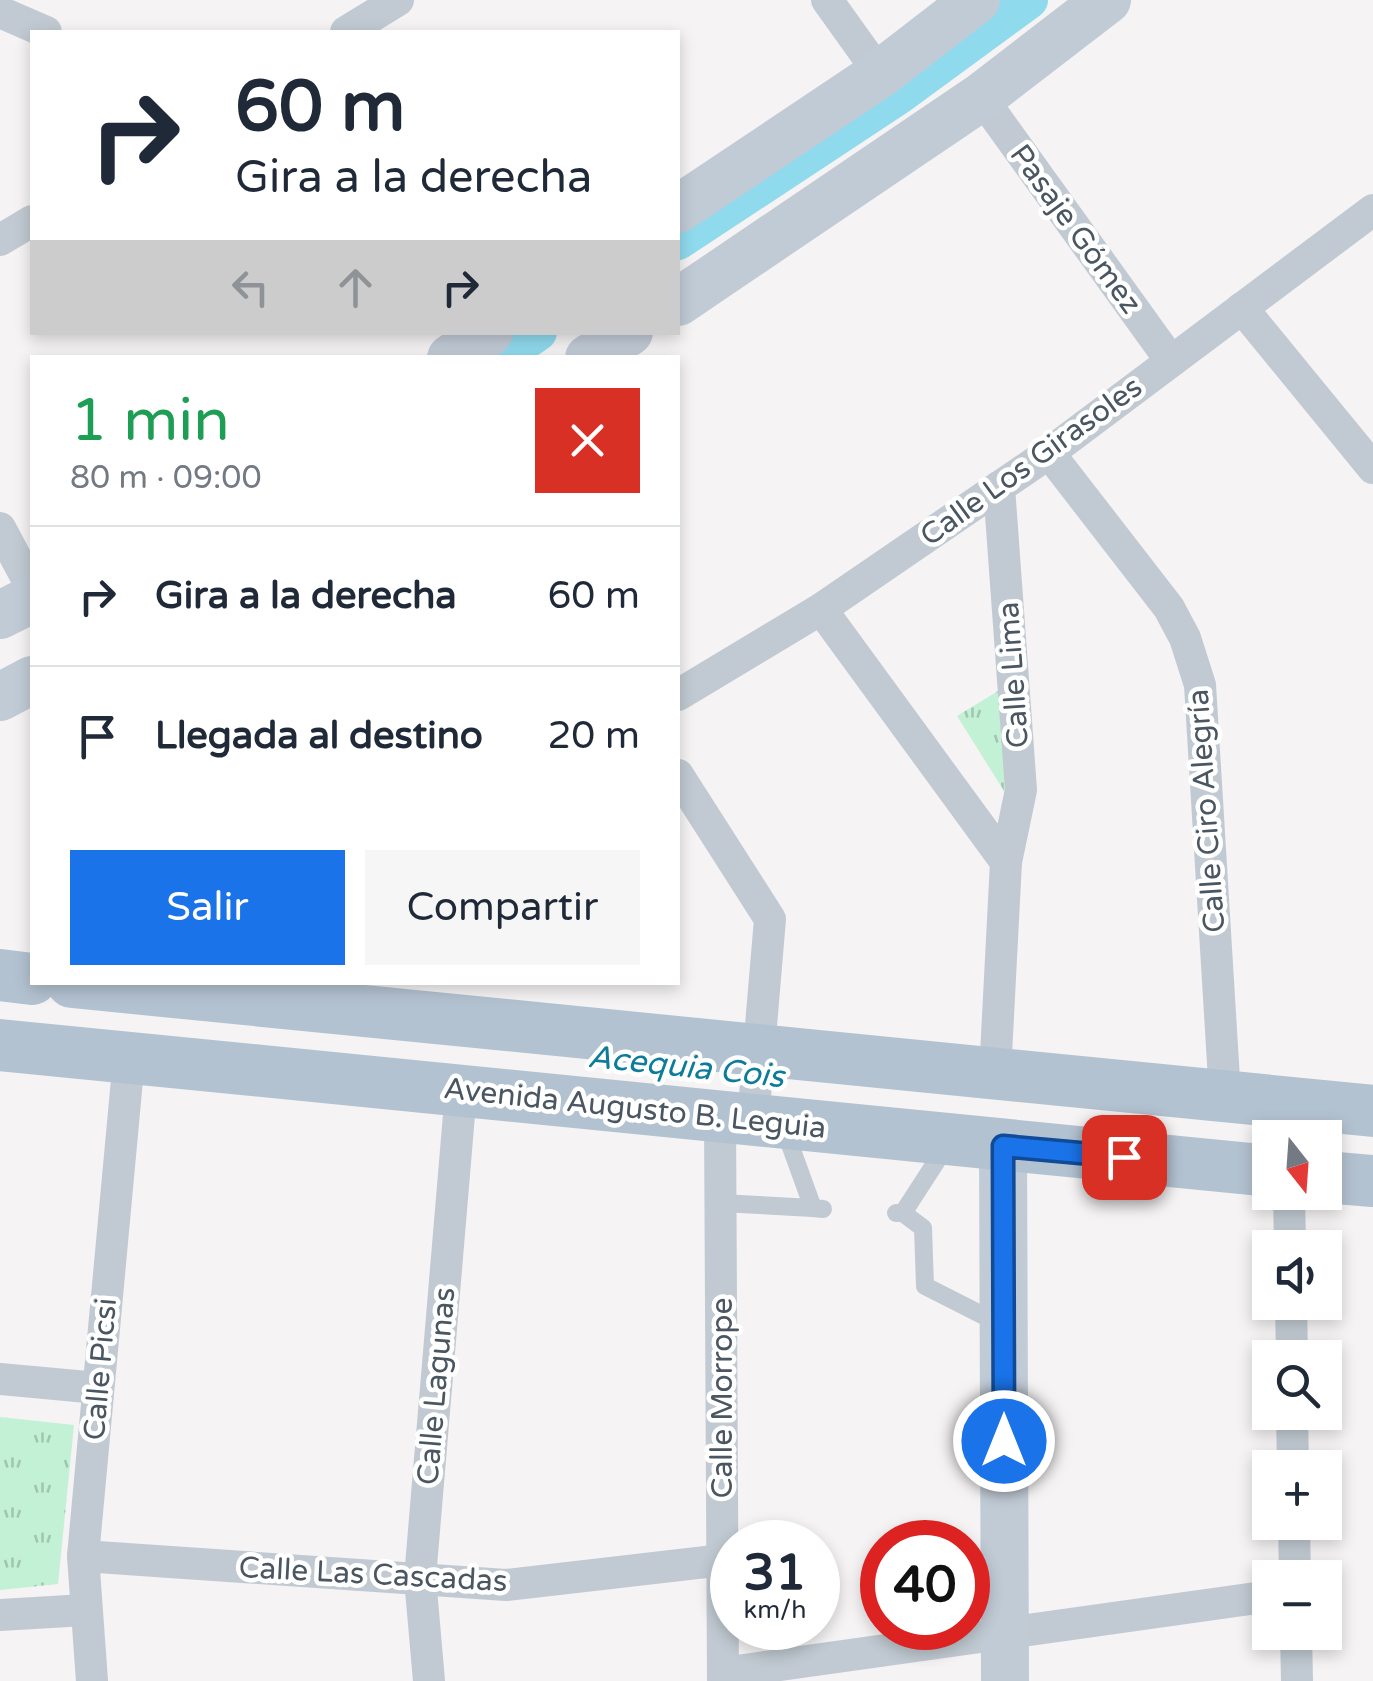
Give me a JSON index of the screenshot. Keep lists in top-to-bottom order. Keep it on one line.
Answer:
{"streets":{"main road":["Avenida Augusto B. Leguia"],"street":["Pasaje Gómez","Calle Los Girasoles","Calle Lima","Calle Ciro Alegría","Calle Picsi","Calle Lagunas","Calle Morrope","Calle Las Cascadas"]},"crossings":[["Pasaje Gómez","Calle Los Girasoles"],["Calle Los Girasoles","Calle Lima"],["Calle Los Girasoles","Calle Ciro Alegría"],["Avenida Augusto B. Leguia","Calle Picsi"],["Avenida Augusto B. Leguia","Calle Lagunas"],["Avenida Augusto B. Leguia","Calle Morrope"],["Calle Picsi","Calle Las Cascadas"],["Calle Lagunas","Calle Las Cascadas"]],"water":["Acequia Cois"],"north":"bottom","page":{"turn":["60 m","Gira a la derecha"],"heading":["1 min","80 m · 09:00"],"list":[{"name":"Gira a la derecha","value":"60 m"},{"name":"Llegada al destino","value":"20 m"}],"buttons":["Salir","Compartir"],"map_buttons":["+","−"],"speed":"31 km/h","limit":"40"}}
